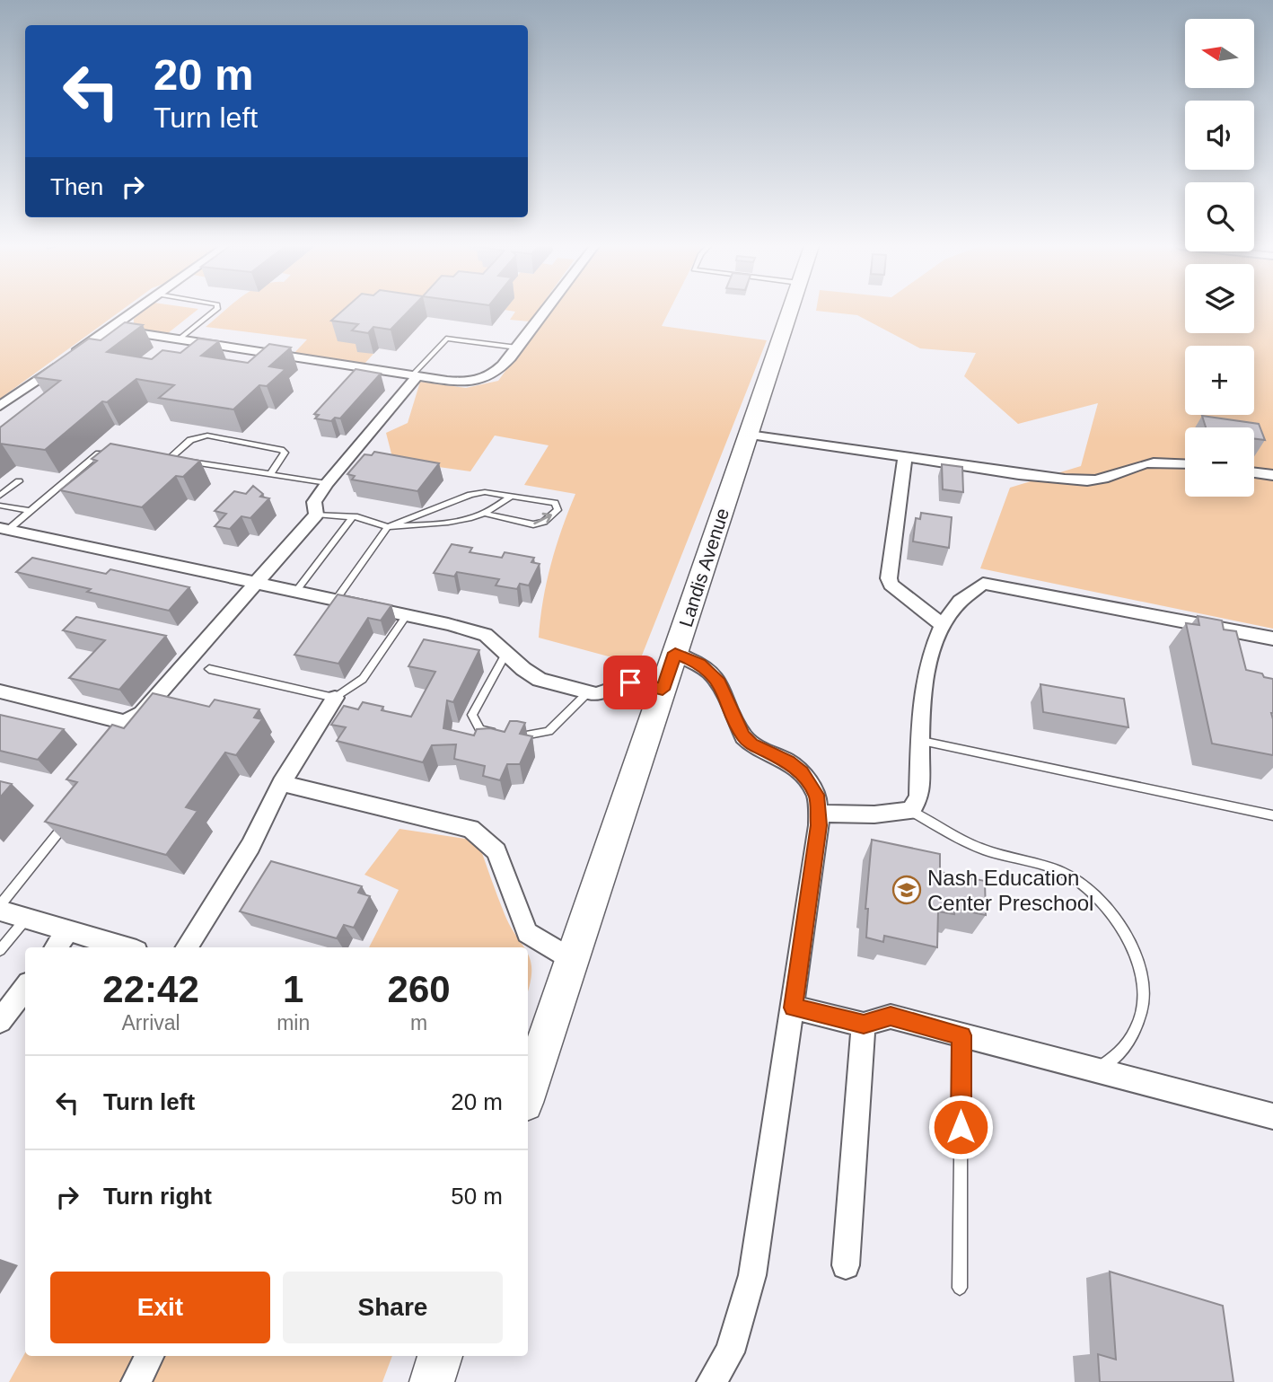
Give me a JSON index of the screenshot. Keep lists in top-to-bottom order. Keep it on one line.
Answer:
{"streets":{"main road":["Landis Avenue"]},"places":{"school or university":["Nash Education Center Preschool"]},"north":"left","page":{"map_buttons":["+","−"],"turn":["20 m","Turn left"],"then":"Then","eta":["22:42","Arrival","1","min","260","m"],"list":[{"name":"Turn left","value":"20 m"},{"name":"Turn right","value":"50 m"}],"buttons":["Exit","Share"]}}
